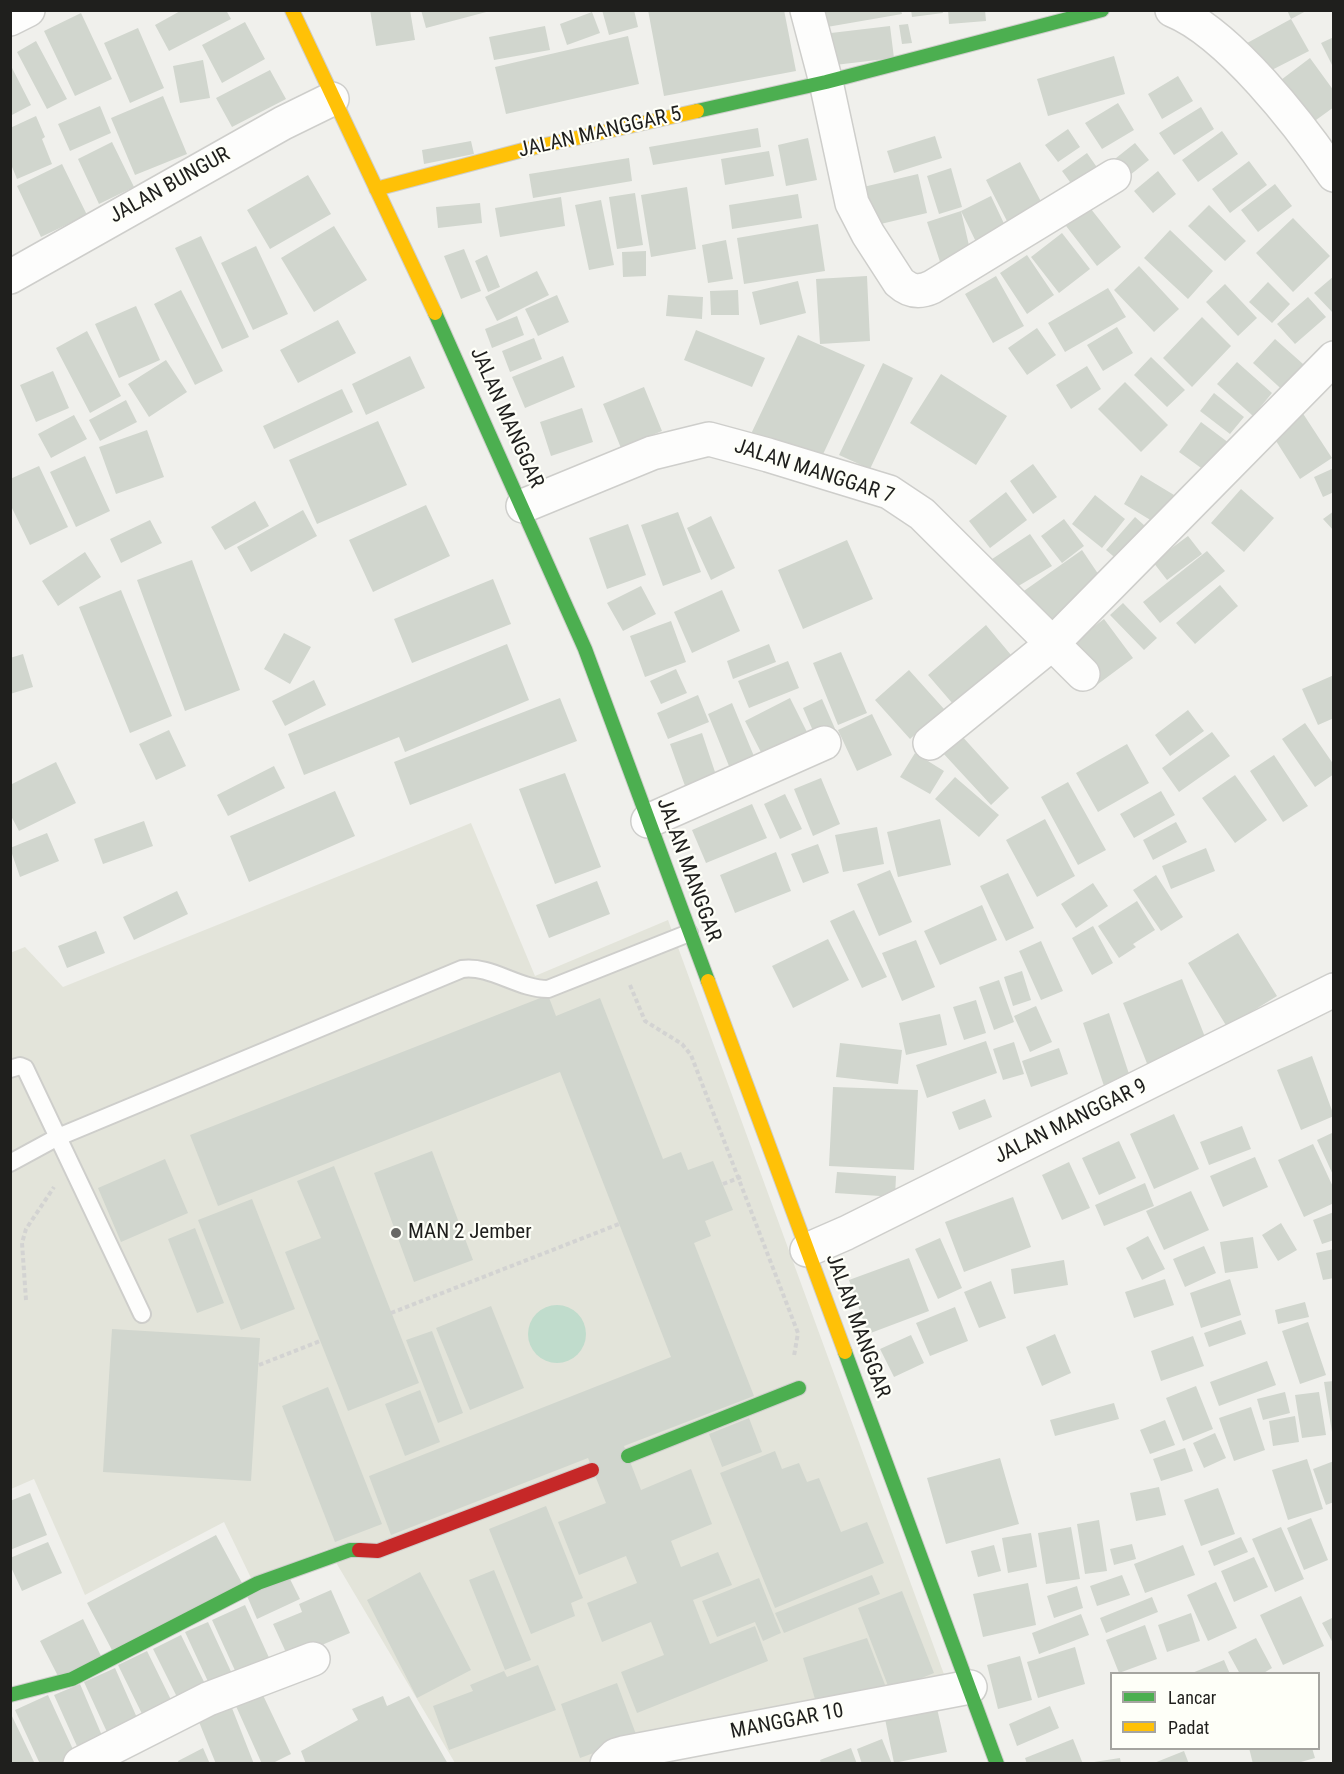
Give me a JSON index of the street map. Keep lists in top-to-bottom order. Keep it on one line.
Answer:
{"streets":{"main road":["JALAN MANGGAR 5","JALAN MANGGAR"],"street":["JALAN BUNGUR","JALAN MANGGAR 7","JALAN MANGGAR 9","MANGGAR 10"]},"crossings":[["JALAN MANGGAR 5","JALAN MANGGAR"],["JALAN BUNGUR","JALAN MANGGAR"],["JALAN MANGGAR","JALAN MANGGAR 7"],["JALAN MANGGAR","JALAN MANGGAR 9"],["JALAN MANGGAR","MANGGAR 10"]],"places":["MAN 2 Jember"],"legend":["Lancar","Padat"]}
